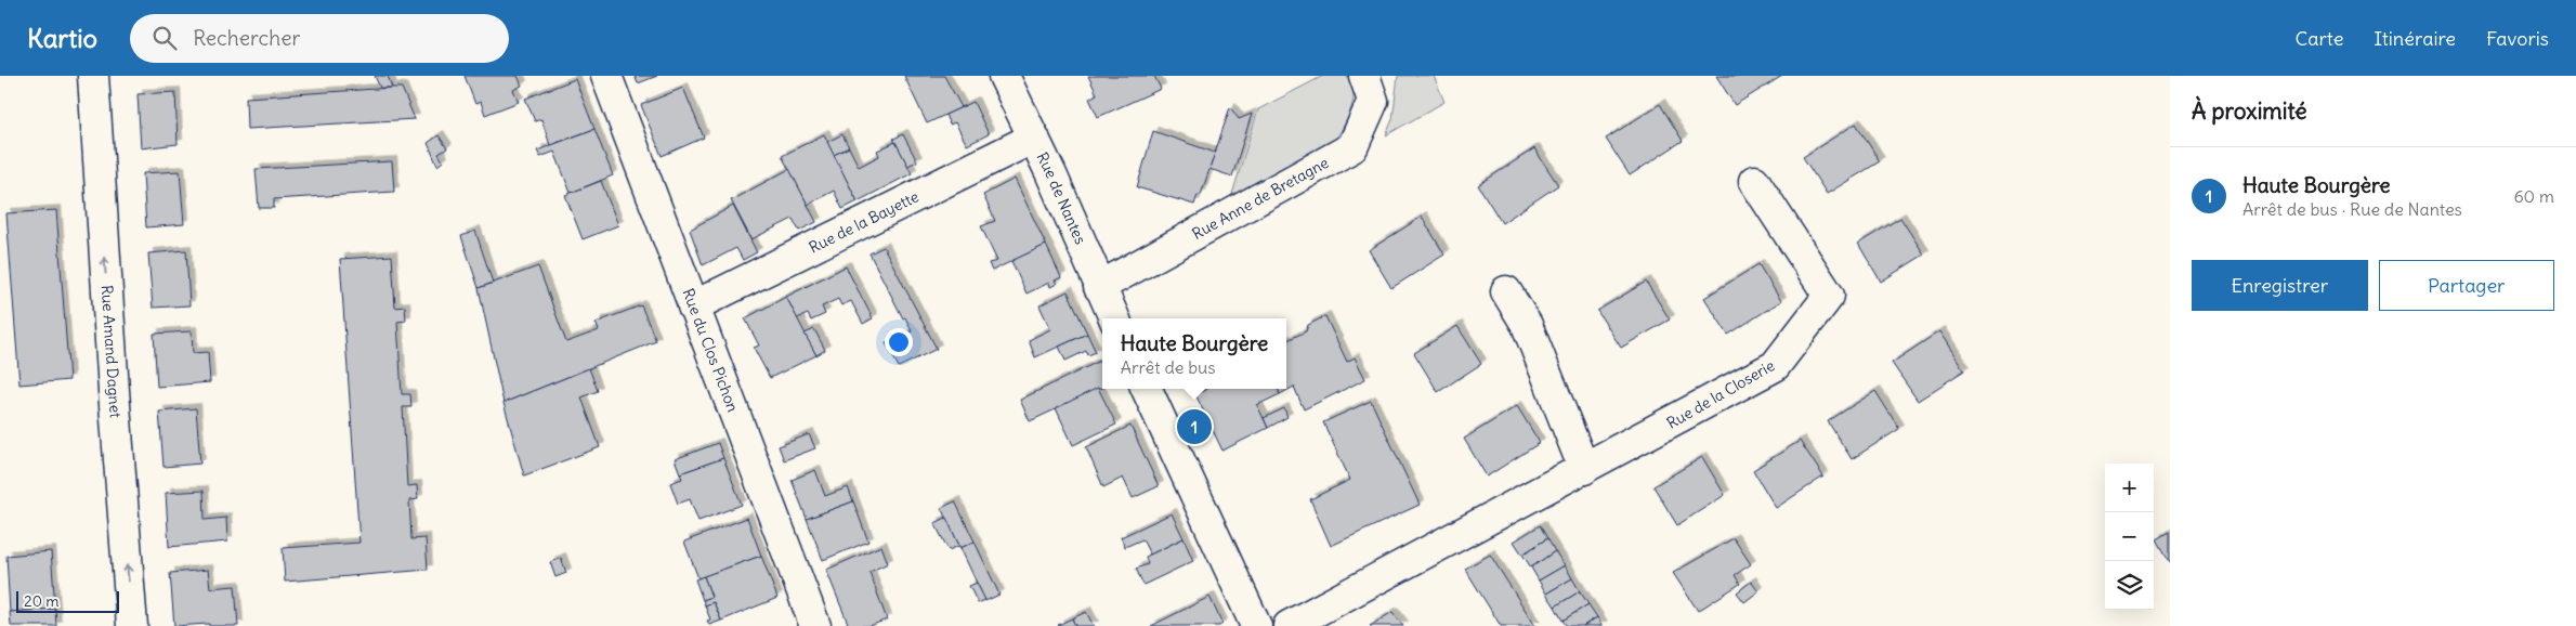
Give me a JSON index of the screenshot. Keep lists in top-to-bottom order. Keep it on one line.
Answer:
{"streets":{"street":["Rue de Nantes","Rue Anne de Bretagne","Rue de la Bayette","Rue Amand Dagnet","Rue du Clos Pichon","Rue de la Closerie"]},"crossings":[["Rue de Nantes","Rue Anne de Bretagne"],["Rue de Nantes","Rue de la Bayette"],["Rue de la Bayette","Rue du Clos Pichon"]],"one_way":["Rue Amand Dagnet"],"scale_bar":"20 m","page":{"header":"Kartio","search":"Rechercher","nav":["Carte","Itinéraire","Favoris"],"heading":"À proximité","list":[{"mark":"1","name":"Haute Bourgère","note":"Arrêt de bus · Rue de Nantes","value":"60 m"}],"buttons":["Enregistrer","Partager"],"popup":["Haute Bourgère","Arrêt de bus"],"pins":"1","map_buttons":["+","−"],"scale":"20 m"}}
